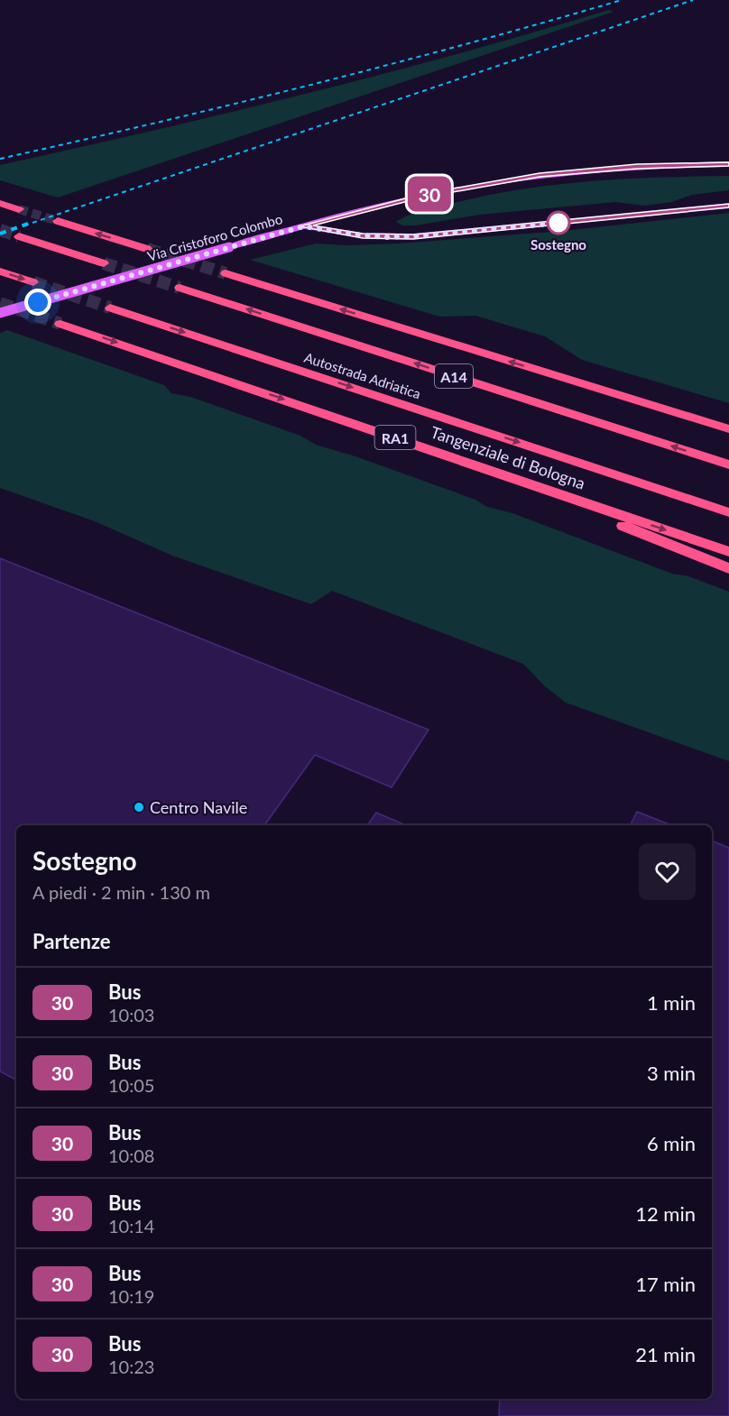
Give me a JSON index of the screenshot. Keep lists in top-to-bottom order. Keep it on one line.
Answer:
{"streets":{"highway":["Autostrada Adriatica","A14","RA1","Tangenziale di Bologna"],"main road":["Via Cristoforo Colombo"]},"places":["Sostegno","Centro Navile"],"lines":["bus line 30"],"page":{"on_map":"30","heading":[["Sostegno","A piedi · 2 min · 130 m"],"Partenze"],"list":[{"mark":"30","name":"Bus","note":"10:03","value":"1 min"},{"mark":"30","name":"Bus","note":"10:05","value":"3 min"},{"mark":"30","name":"Bus","note":"10:08","value":"6 min"},{"mark":"30","name":"Bus","note":"10:14","value":"12 min"},{"mark":"30","name":"Bus","note":"10:19","value":"17 min"},{"mark":"30","name":"Bus","note":"10:23","value":"21 min"}]}}
